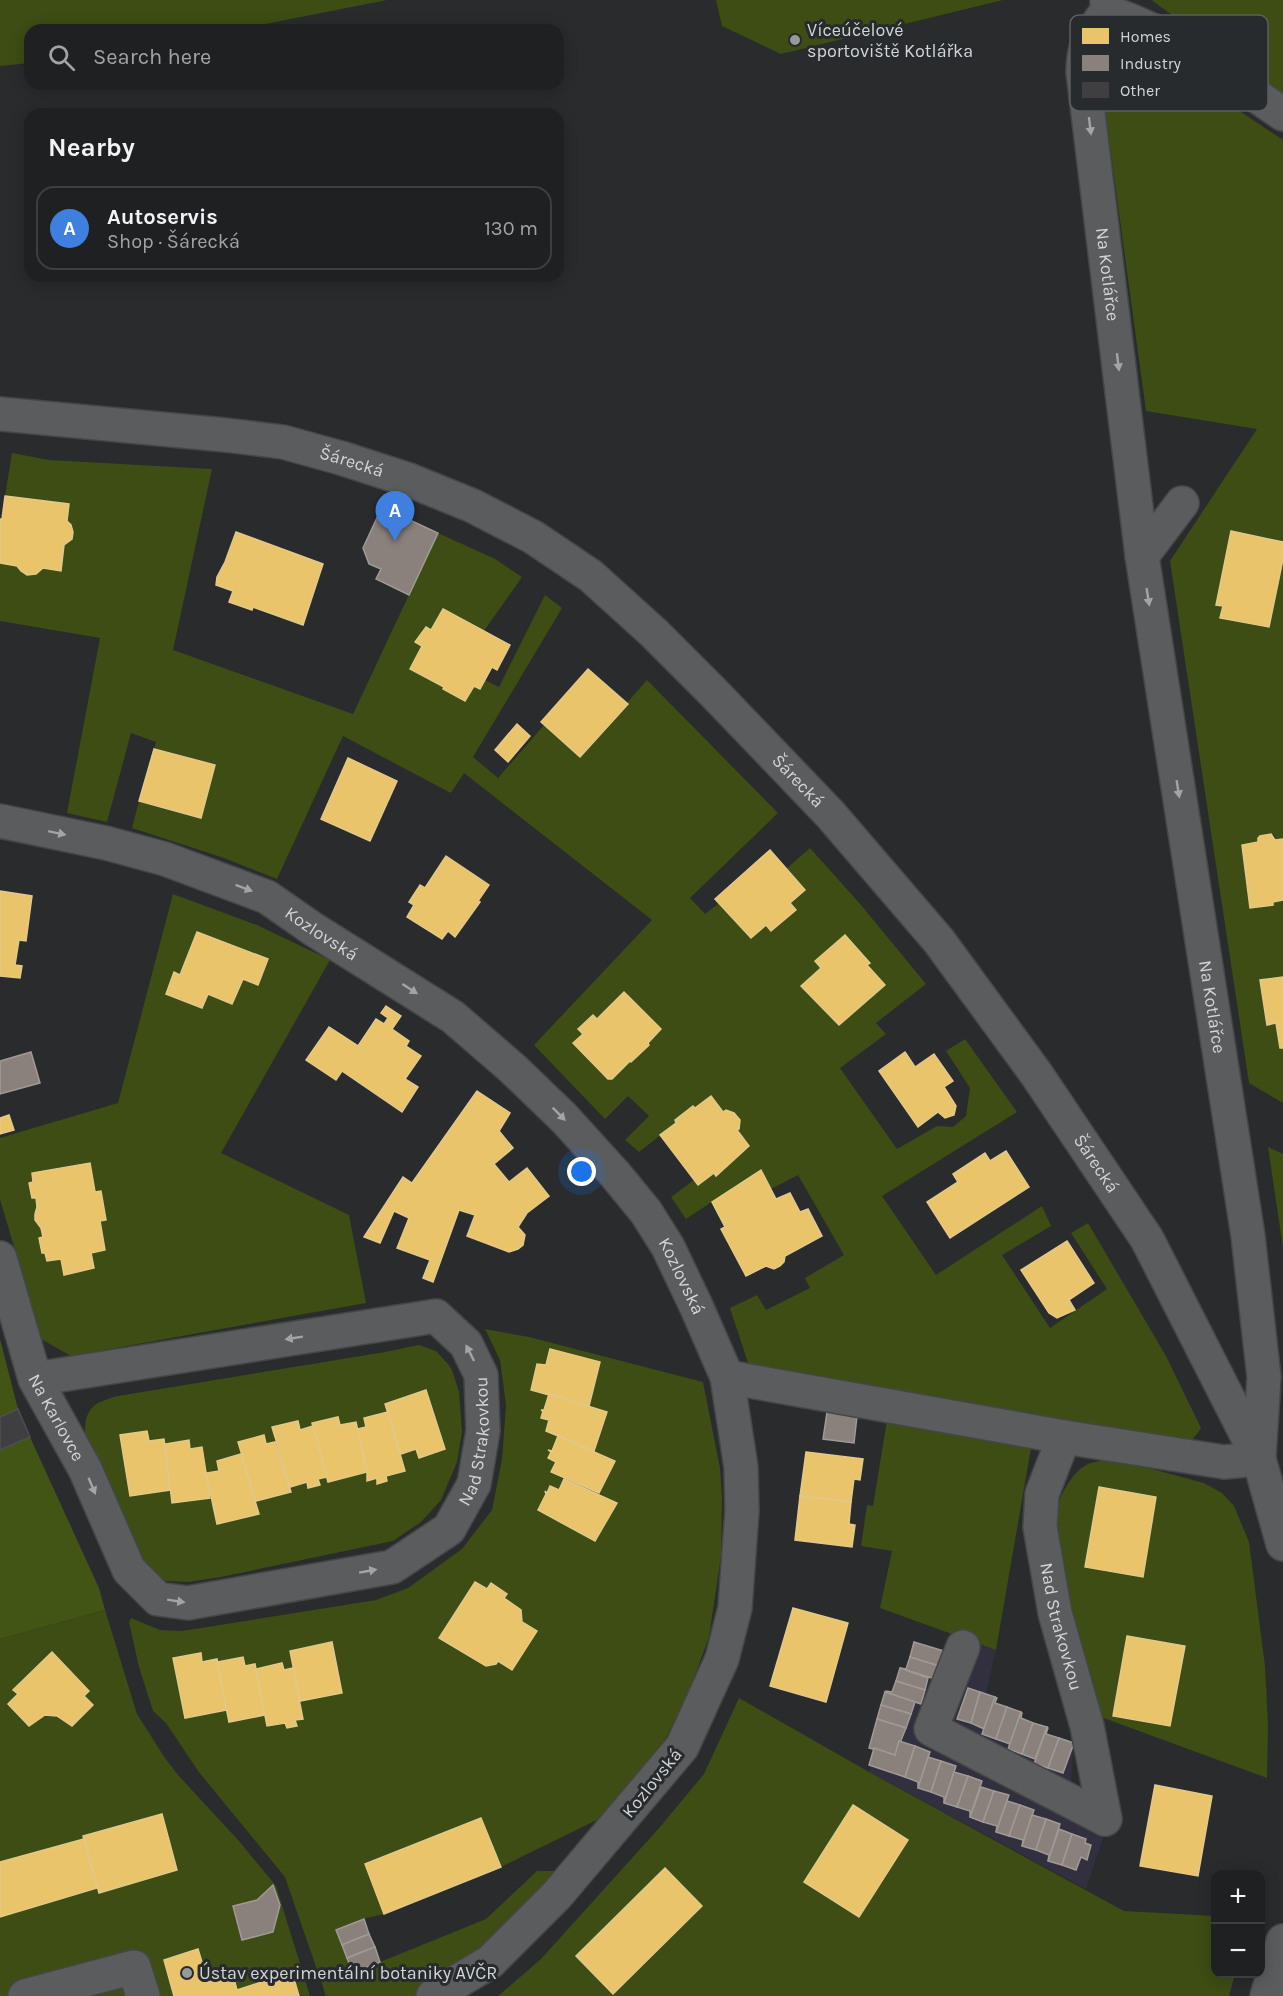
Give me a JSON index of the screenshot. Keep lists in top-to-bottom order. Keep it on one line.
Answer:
{"streets":{"street":["Na Kotlářce","Šárecká","Kozlovská","Na Karlovce","Nad Strakovkou"]},"crossings":[["Na Kotlářce","Šárecká"],["Na Karlovce","Nad Strakovkou"]],"one_way":["Na Kotlářce","Kozlovská","Na Karlovce"],"places":["Víceúčelové sportoviště Kotlářka","Ústav experimentální botaniky AVČR"],"legend":["Homes","Industry","Other"],"page":{"search":"Search here","heading":"Nearby","list":[{"mark":"A","name":"Autoservis","note":"Shop · Šárecká","value":"130 m"}],"pins":"A","map_buttons":["+","−"]}}
